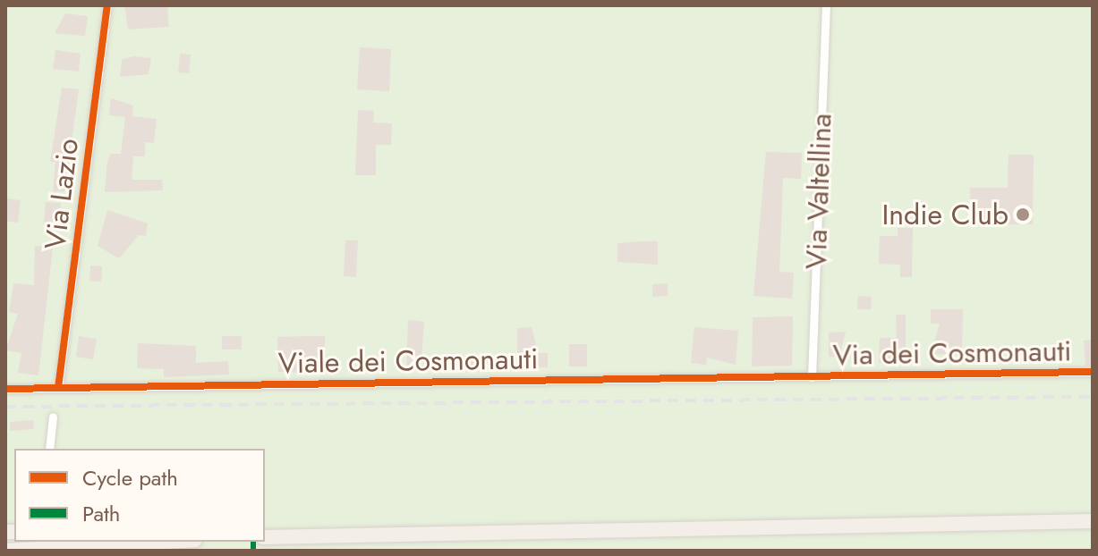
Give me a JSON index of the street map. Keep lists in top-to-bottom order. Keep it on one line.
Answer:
{"streets":{"street":["Via Valtellina","Via Lazio","Via dei Cosmonauti","Viale dei Cosmonauti"]},"crossings":[["Via Valtellina","Via dei Cosmonauti"],["Via Valtellina","Viale dei Cosmonauti"],["Via Lazio","Viale dei Cosmonauti"],["Via dei Cosmonauti","Viale dei Cosmonauti"]],"places":["Indie Club"],"legend":["Cycle path","Path"]}
